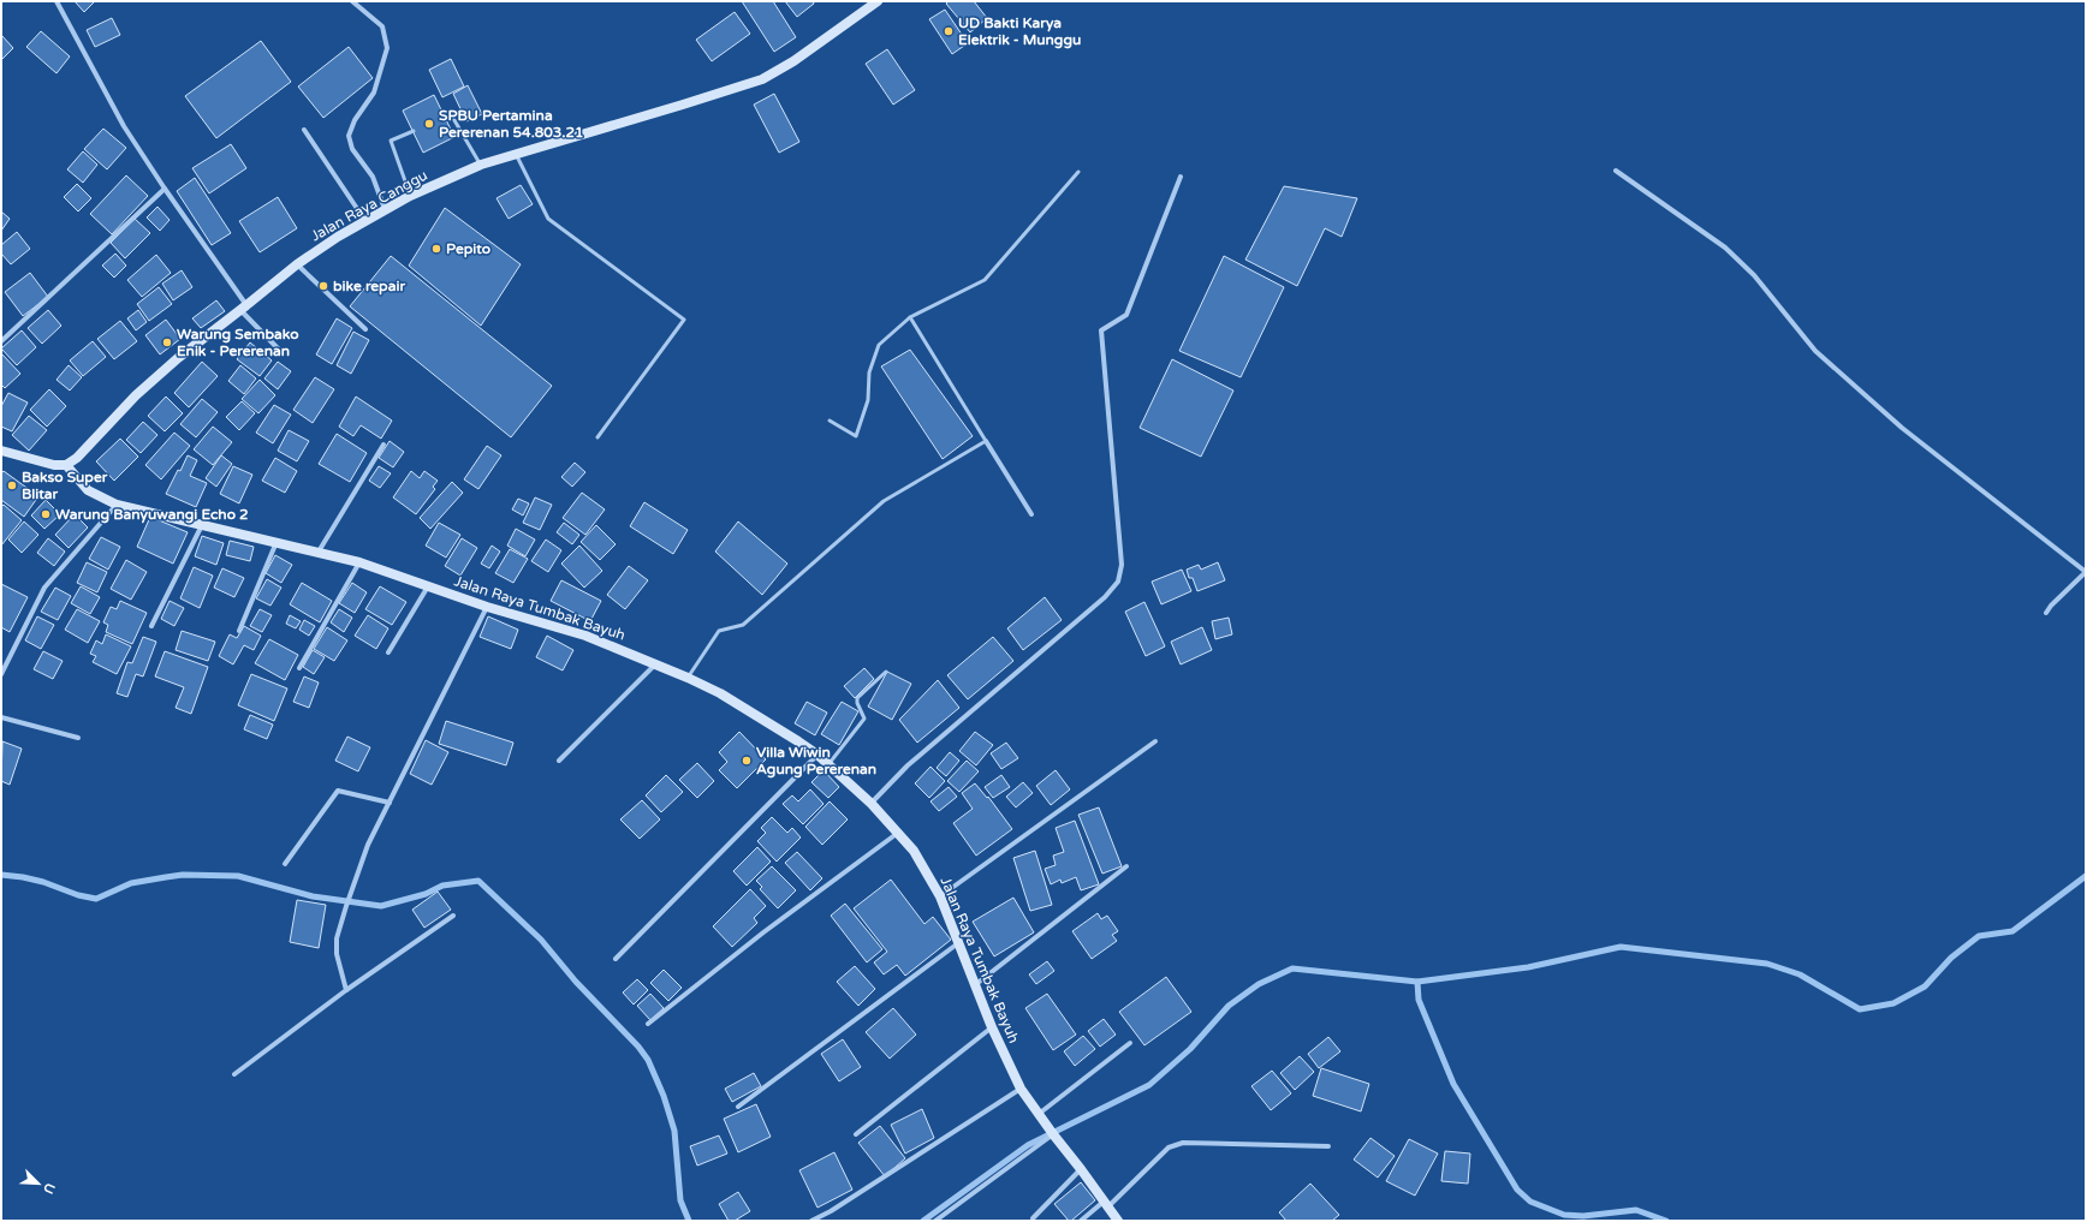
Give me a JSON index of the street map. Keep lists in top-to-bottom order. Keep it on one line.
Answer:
{"streets":{"street":["Jalan Raya Canggu","Jalan Raya Tumbak Bayuh"]},"crossings":[["Jalan Raya Canggu","Jalan Raya Tumbak Bayuh"]],"places":["UD Bakti Karya Elektrik - Munggu","SPBU Pertamina Pererenan 54.803.21","Pepito","bike repair","Warung Sembako Enik - Pererenan","Bakso Super Blitar","Warung Banyuwangi Echo 2","Villa Wiwin Agung Pererenan"],"north":"bottom right"}
